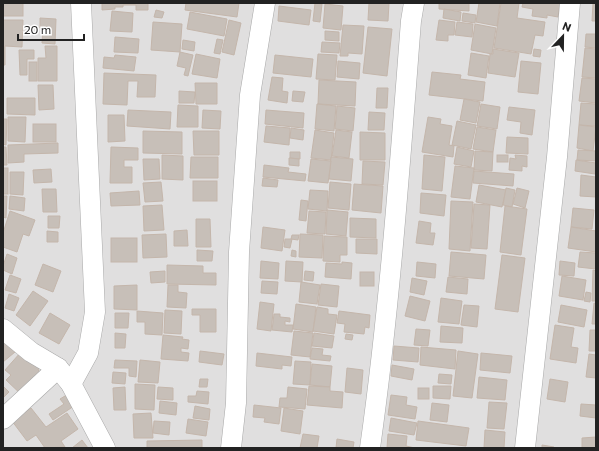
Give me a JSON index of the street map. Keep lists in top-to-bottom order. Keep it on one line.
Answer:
{"scale_bar":"20 m","north":"top"}
